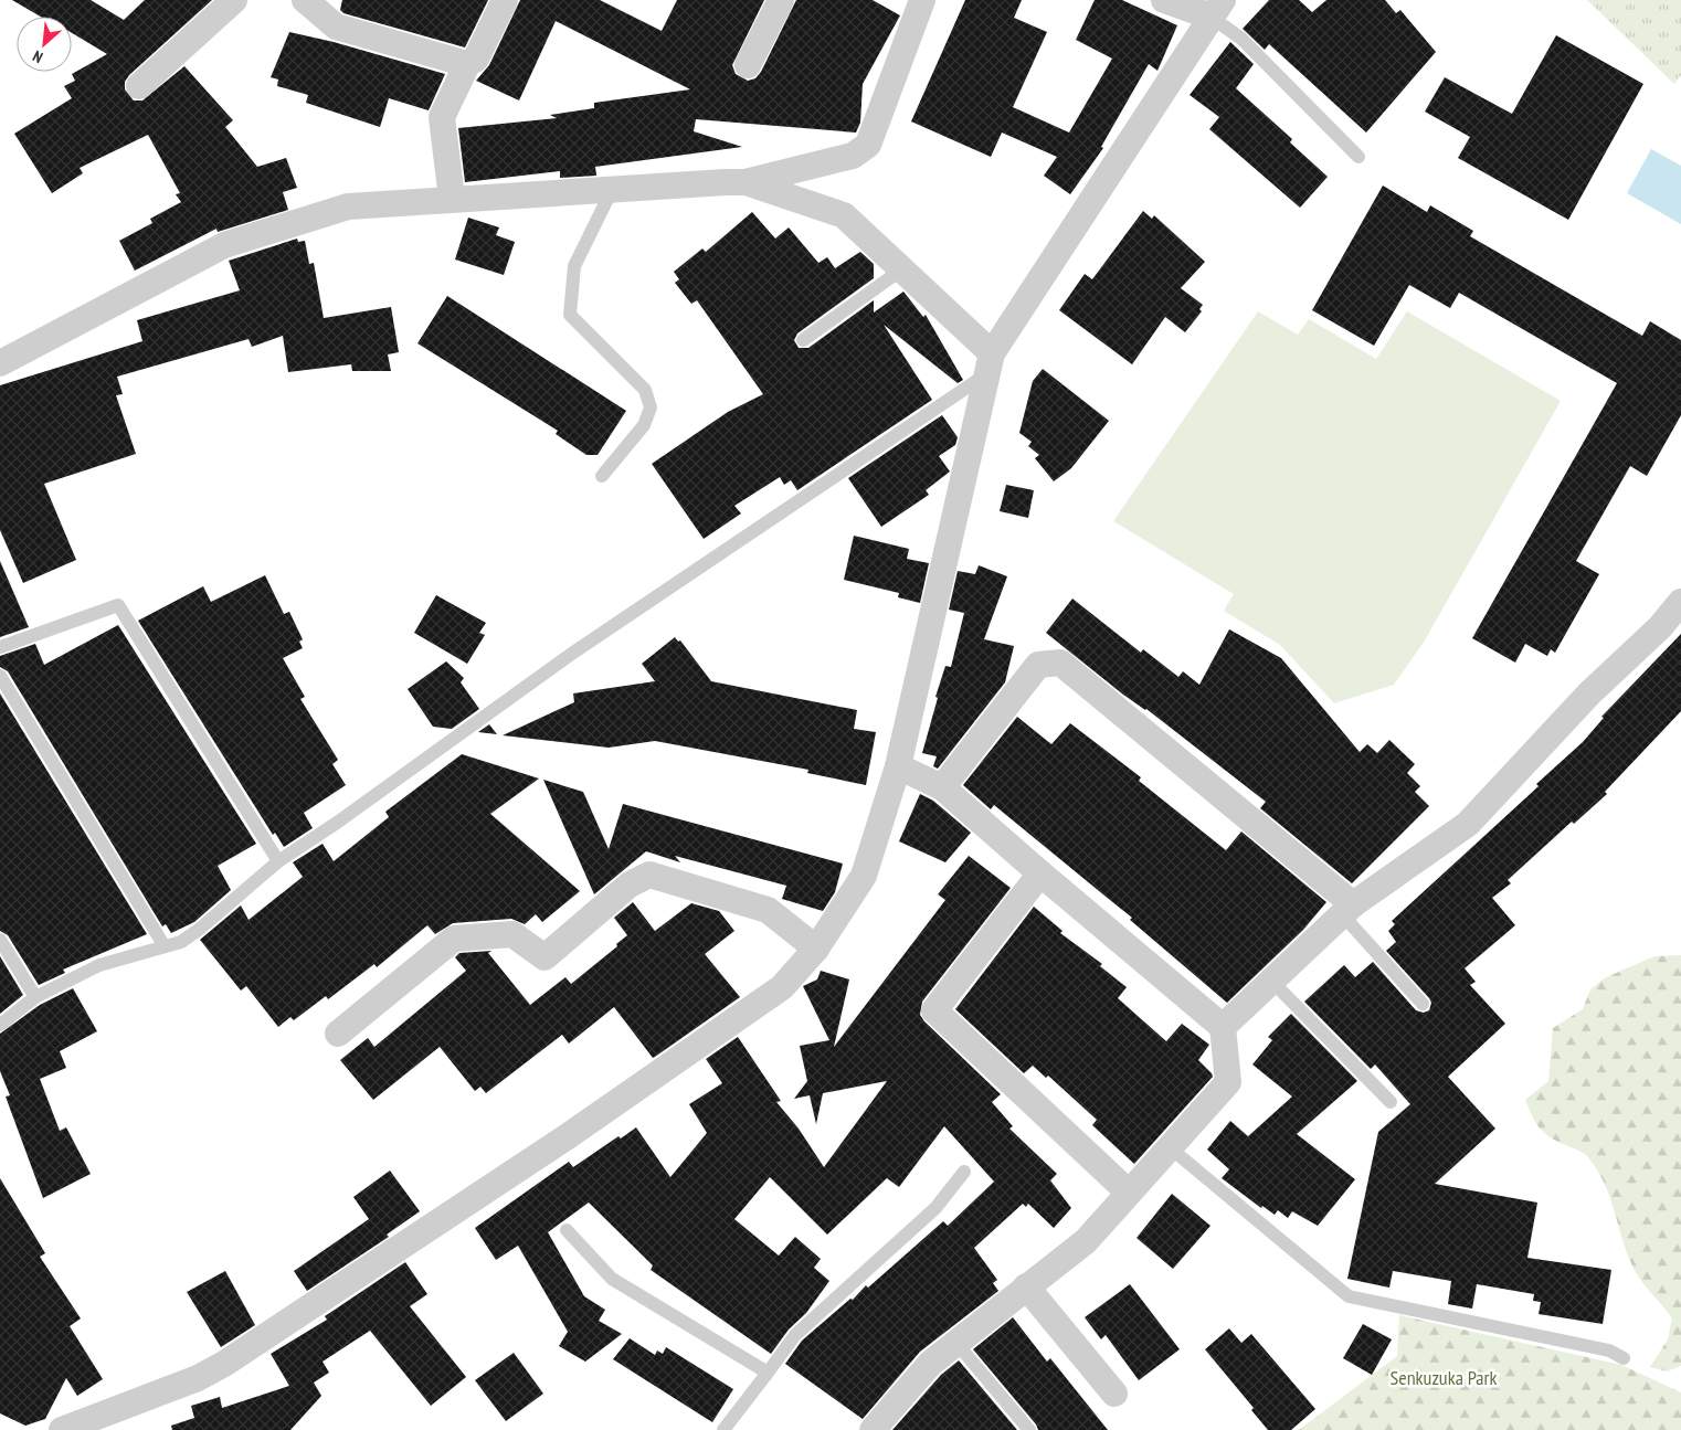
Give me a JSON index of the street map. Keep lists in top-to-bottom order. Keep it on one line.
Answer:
{"parks":["Senkuzuka Park"],"north":"bottom left"}
